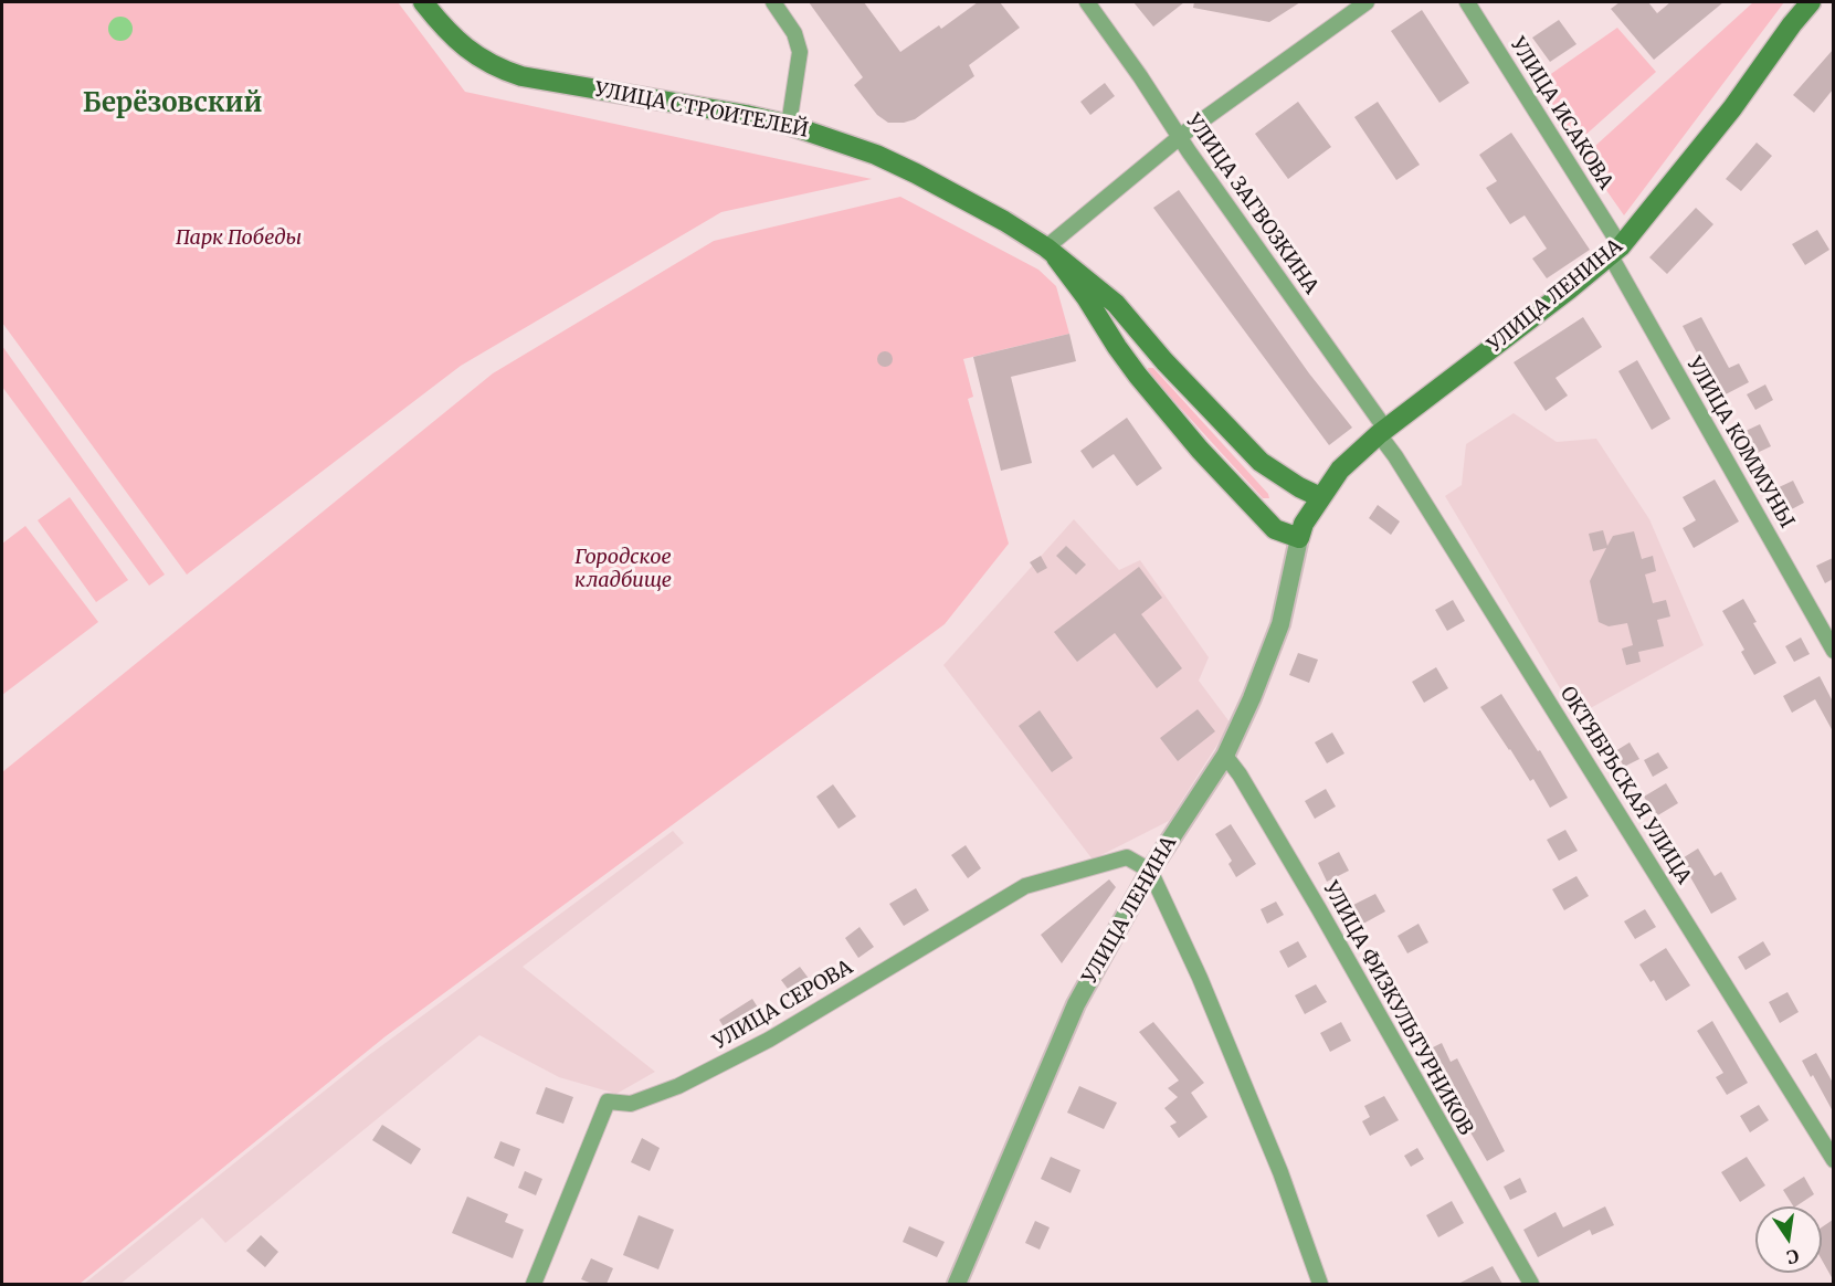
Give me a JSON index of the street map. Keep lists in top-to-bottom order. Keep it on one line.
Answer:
{"streets":{"main road":["УЛИЦА СТРОИТЕЛЕЙ","УЛИЦА ЛЕНИНА"],"street":["УЛИЦА ИСАКОВА","УЛИЦА ЗАГВОЗКИНА","УЛИЦА КОММУНЫ","ОКТЯБРЬСКАЯ УЛИЦА","УЛИЦА СЕРОВА","УЛИЦА ФИЗКУЛЬТУРНИКОВ"]},"crossings":[["УЛИЦА СТРОИТЕЛЕЙ","УЛИЦА ЛЕНИНА"],["УЛИЦА ИСАКОВА","УЛИЦА ЛЕНИНА"],["УЛИЦА ИСАКОВА","УЛИЦА КОММУНЫ"],["УЛИЦА ЗАГВОЗКИНА","УЛИЦА ЛЕНИНА"],["УЛИЦА ЗАГВОЗКИНА","ОКТЯБРЬСКАЯ УЛИЦА"],["УЛИЦА ЛЕНИНА","УЛИЦА КОММУНЫ"],["УЛИЦА ЛЕНИНА","ОКТЯБРЬСКАЯ УЛИЦА"],["УЛИЦА ЛЕНИНА","УЛИЦА СЕРОВА"],["УЛИЦА ЛЕНИНА","УЛИЦА ФИЗКУЛЬТУРНИКОВ"]],"districts":["Берёзовский"],"parks":["Парк Победы","Городское кладбище"],"north":"bottom"}
